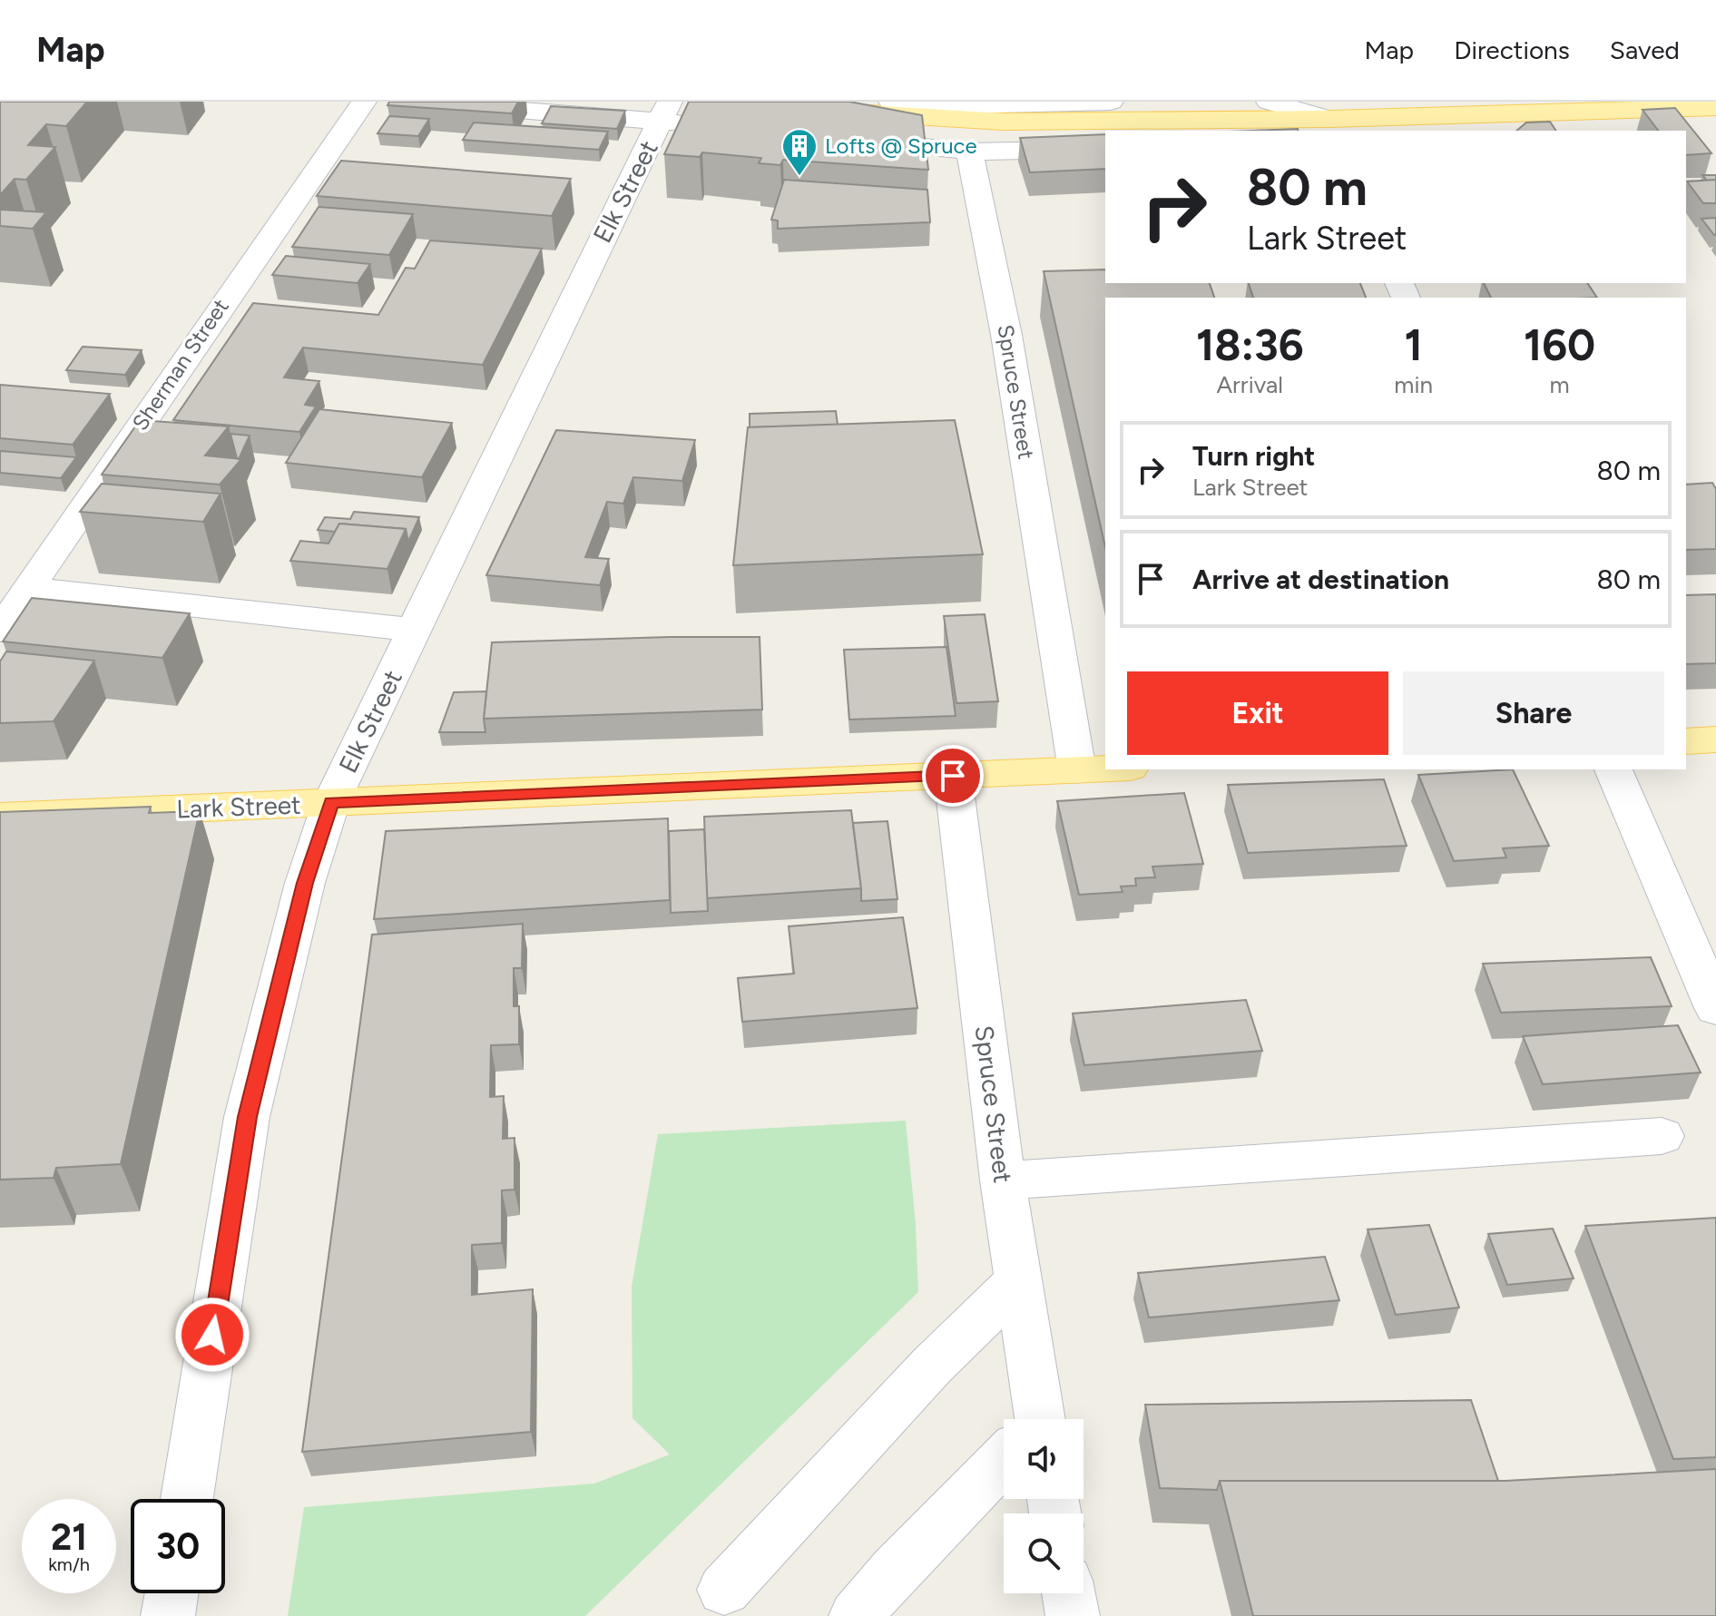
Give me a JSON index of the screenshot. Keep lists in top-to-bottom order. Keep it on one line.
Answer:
{"streets":{"main road":["Lark Street"],"street":["Elk Street","Sherman Street","Spruce Street"]},"crossings":[["Elk Street","Lark Street"],["Spruce Street","Lark Street"]],"places":{"building":["Lofts @ Spruce"]},"page":{"header":"Map","nav":["Map","Directions","Saved"],"turn":["80 m","Lark Street"],"eta":["18:36","Arrival","1","min","160","m"],"list":[{"name":"Turn right","note":"Lark Street","value":"80 m"},{"name":"Arrive at destination","value":"80 m"}],"buttons":["Exit","Share"],"speed":"21 km/h","limit":"30"}}
